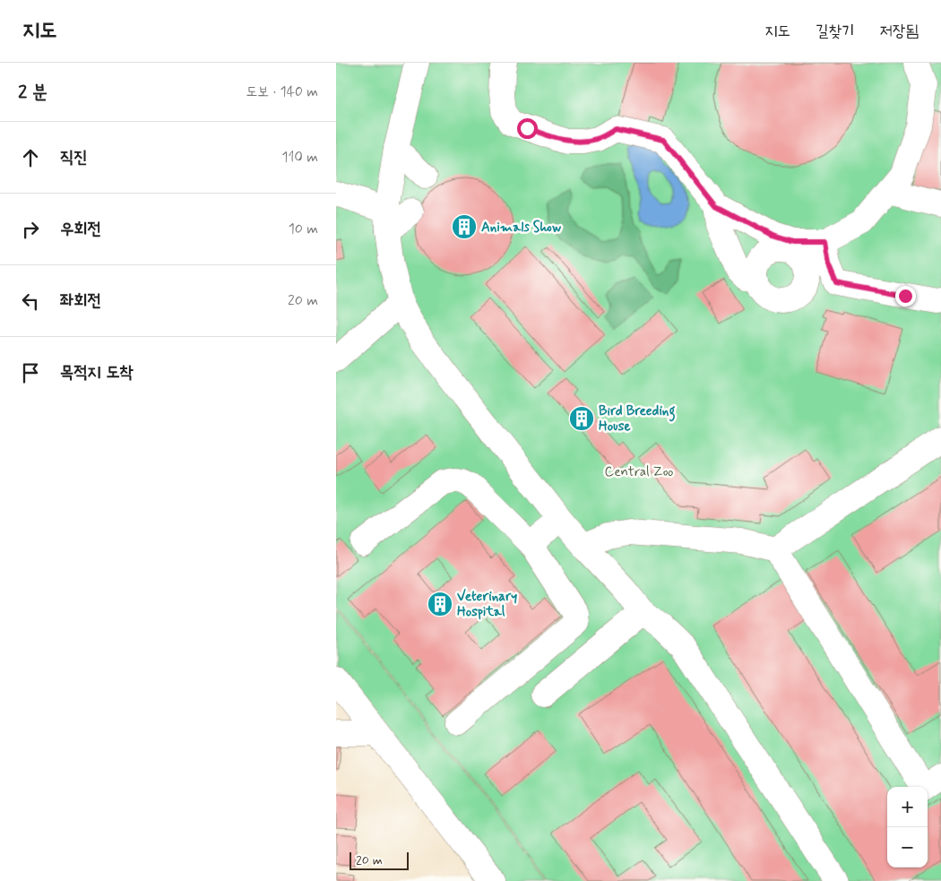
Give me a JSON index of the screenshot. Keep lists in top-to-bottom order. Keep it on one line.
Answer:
{"parks":["Central Zoo"],"places":{"building":["Animals Show","Bird Breeding House","Veterinary Hospital"]},"scale_bar":"20 m","page":{"header":"지도","nav":["지도","길찾기","저장됨"],"heading":["2 분","도보 · 140 m"],"list":[["직진","110 m"],["우회전","10 m"],["좌회전","20 m"],"목적지 도착"],"map_buttons":["+","−"],"scale":"20 m"}}
